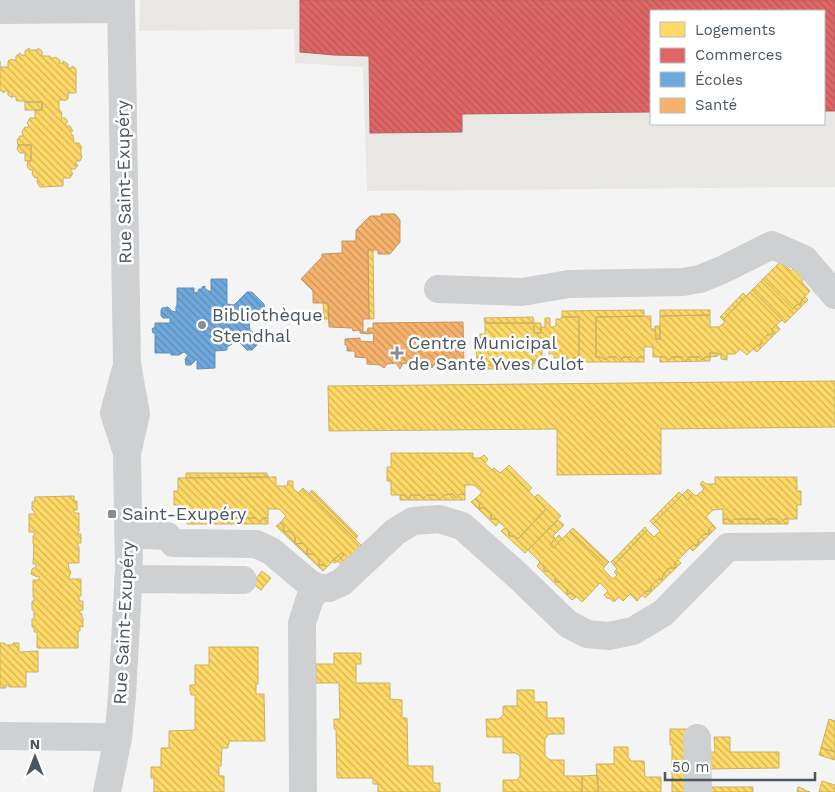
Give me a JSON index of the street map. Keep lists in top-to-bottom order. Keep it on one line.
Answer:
{"streets":{"street":["Rue Saint-Exupéry"]},"places":{"other":["Bibliothèque Stendhal"],"health":["Centre Municipal de Santé Yves Culot"],"transit":["Saint-Exupéry"]},"legend":["Logements","Commerces","Écoles","Santé"],"scale_bar":"50 m","north":"top"}
